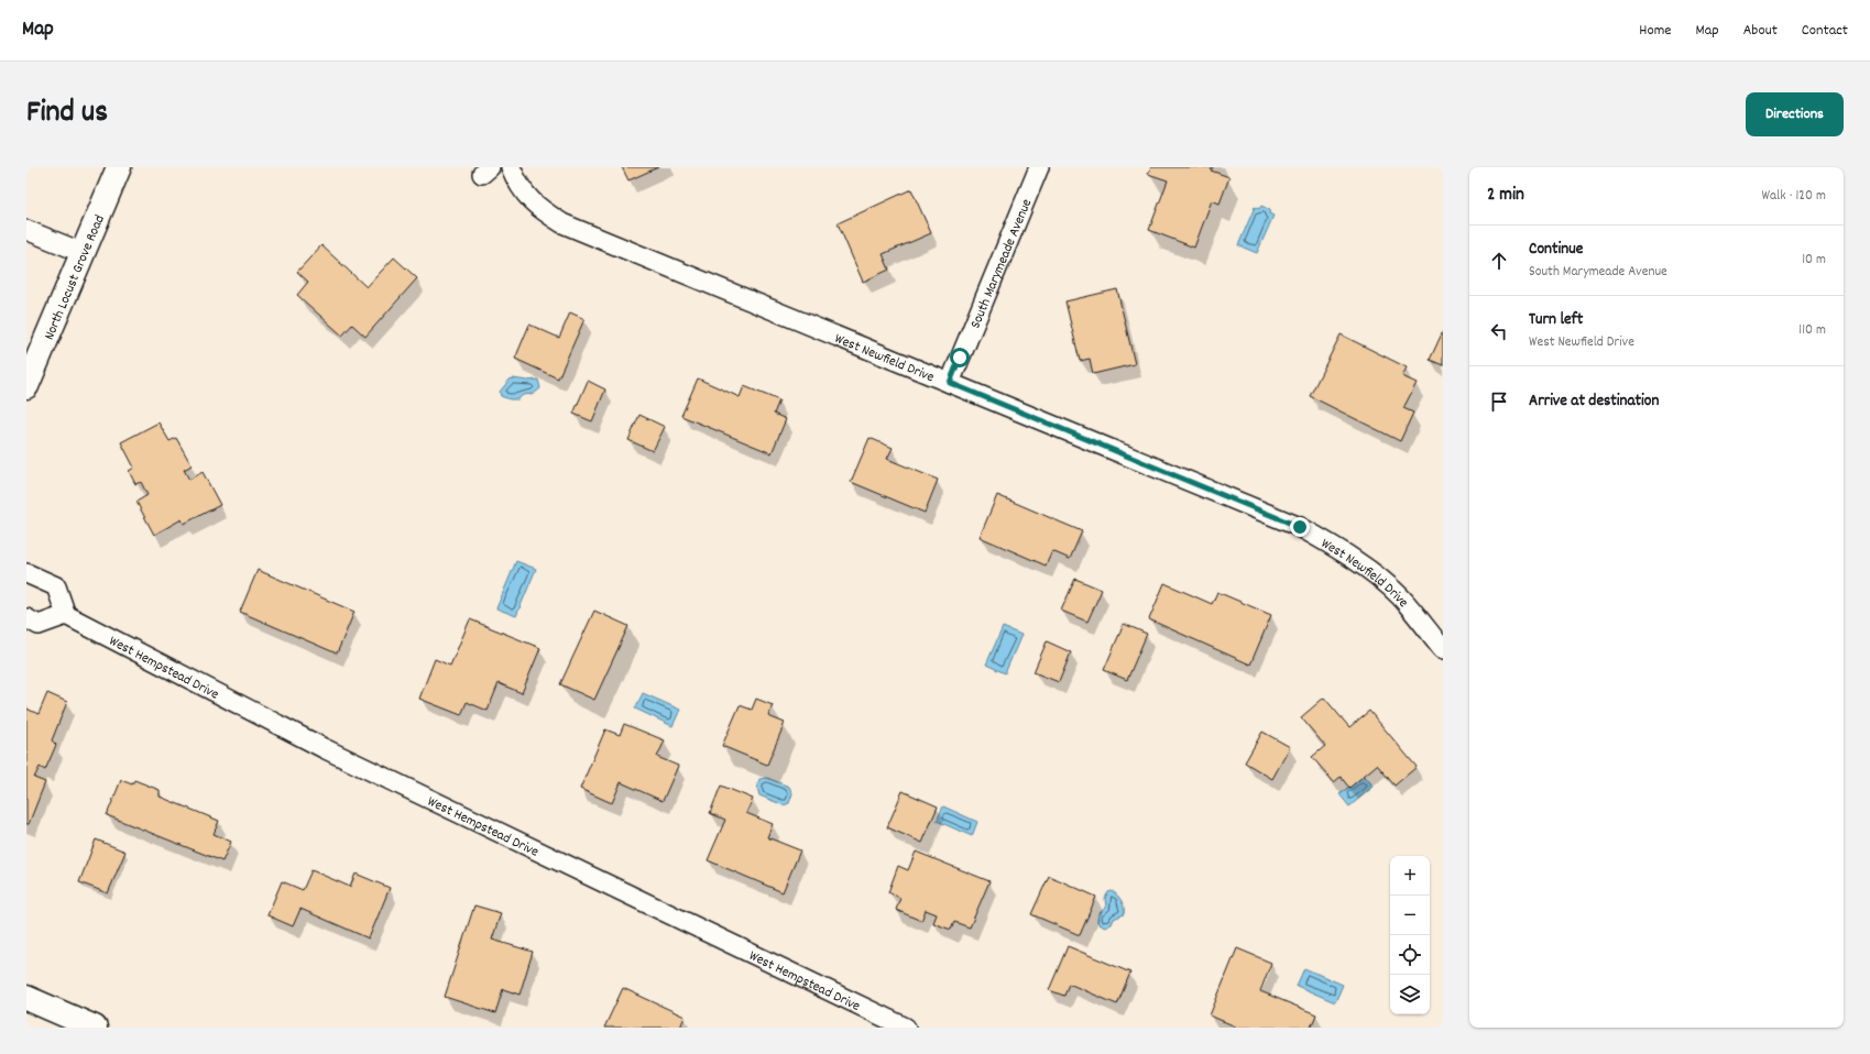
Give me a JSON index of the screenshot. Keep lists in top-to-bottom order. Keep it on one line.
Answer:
{"streets":{"street":["South Marymeade Avenue","North Locust Grove Road","West Newfield Drive","West Hempstead Drive"]},"crossings":[["South Marymeade Avenue","West Newfield Drive"]],"page":{"header":"Map","nav":["Home","Map","About","Contact"],"title":"Find us","buttons":"Directions","heading":["2 min","Walk · 120 m"],"list":[["Continue","South Marymeade Avenue","10 m"],["Turn left","West Newfield Drive","110 m"],"Arrive at destination"],"map_buttons":["+","−"]}}
